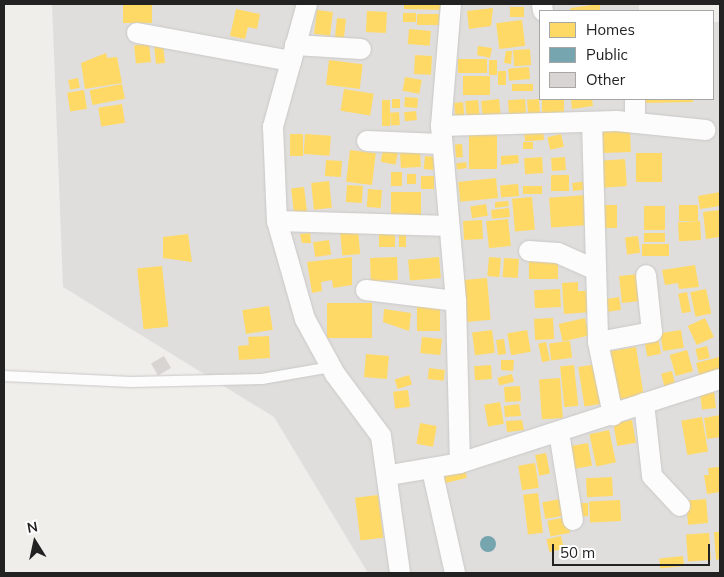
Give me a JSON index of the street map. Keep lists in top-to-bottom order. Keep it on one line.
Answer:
{"legend":["Homes","Public","Other"],"scale_bar":"50 m","north":"top"}
